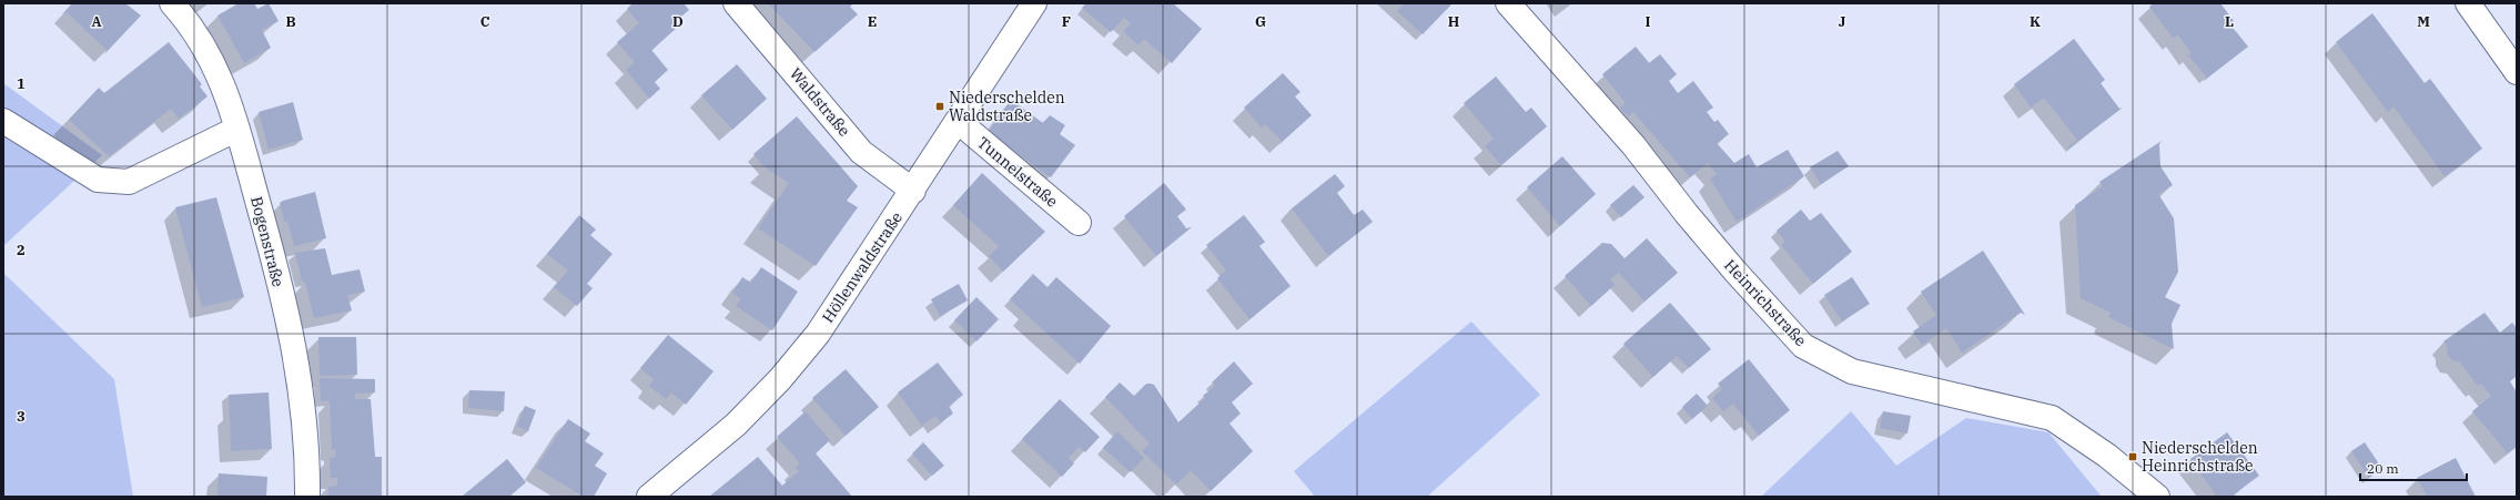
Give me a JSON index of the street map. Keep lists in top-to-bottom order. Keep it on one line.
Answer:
{"streets":{"street":["Waldstraße","Tunnelstraße","Bogenstraße","Höllenwaldstraße","Heinrichstraße"]},"crossings":[["Waldstraße","Höllenwaldstraße"],["Tunnelstraße","Höllenwaldstraße"]],"places":{"transit":["Niederschelden Waldstraße","Niederschelden Heinrichstraße"]},"scale_bar":"20 m","grid":{"columns":["A","B","C","D","E","F","G","H","I","J","K","L","M"],"rows":["1","2","3"]}}
